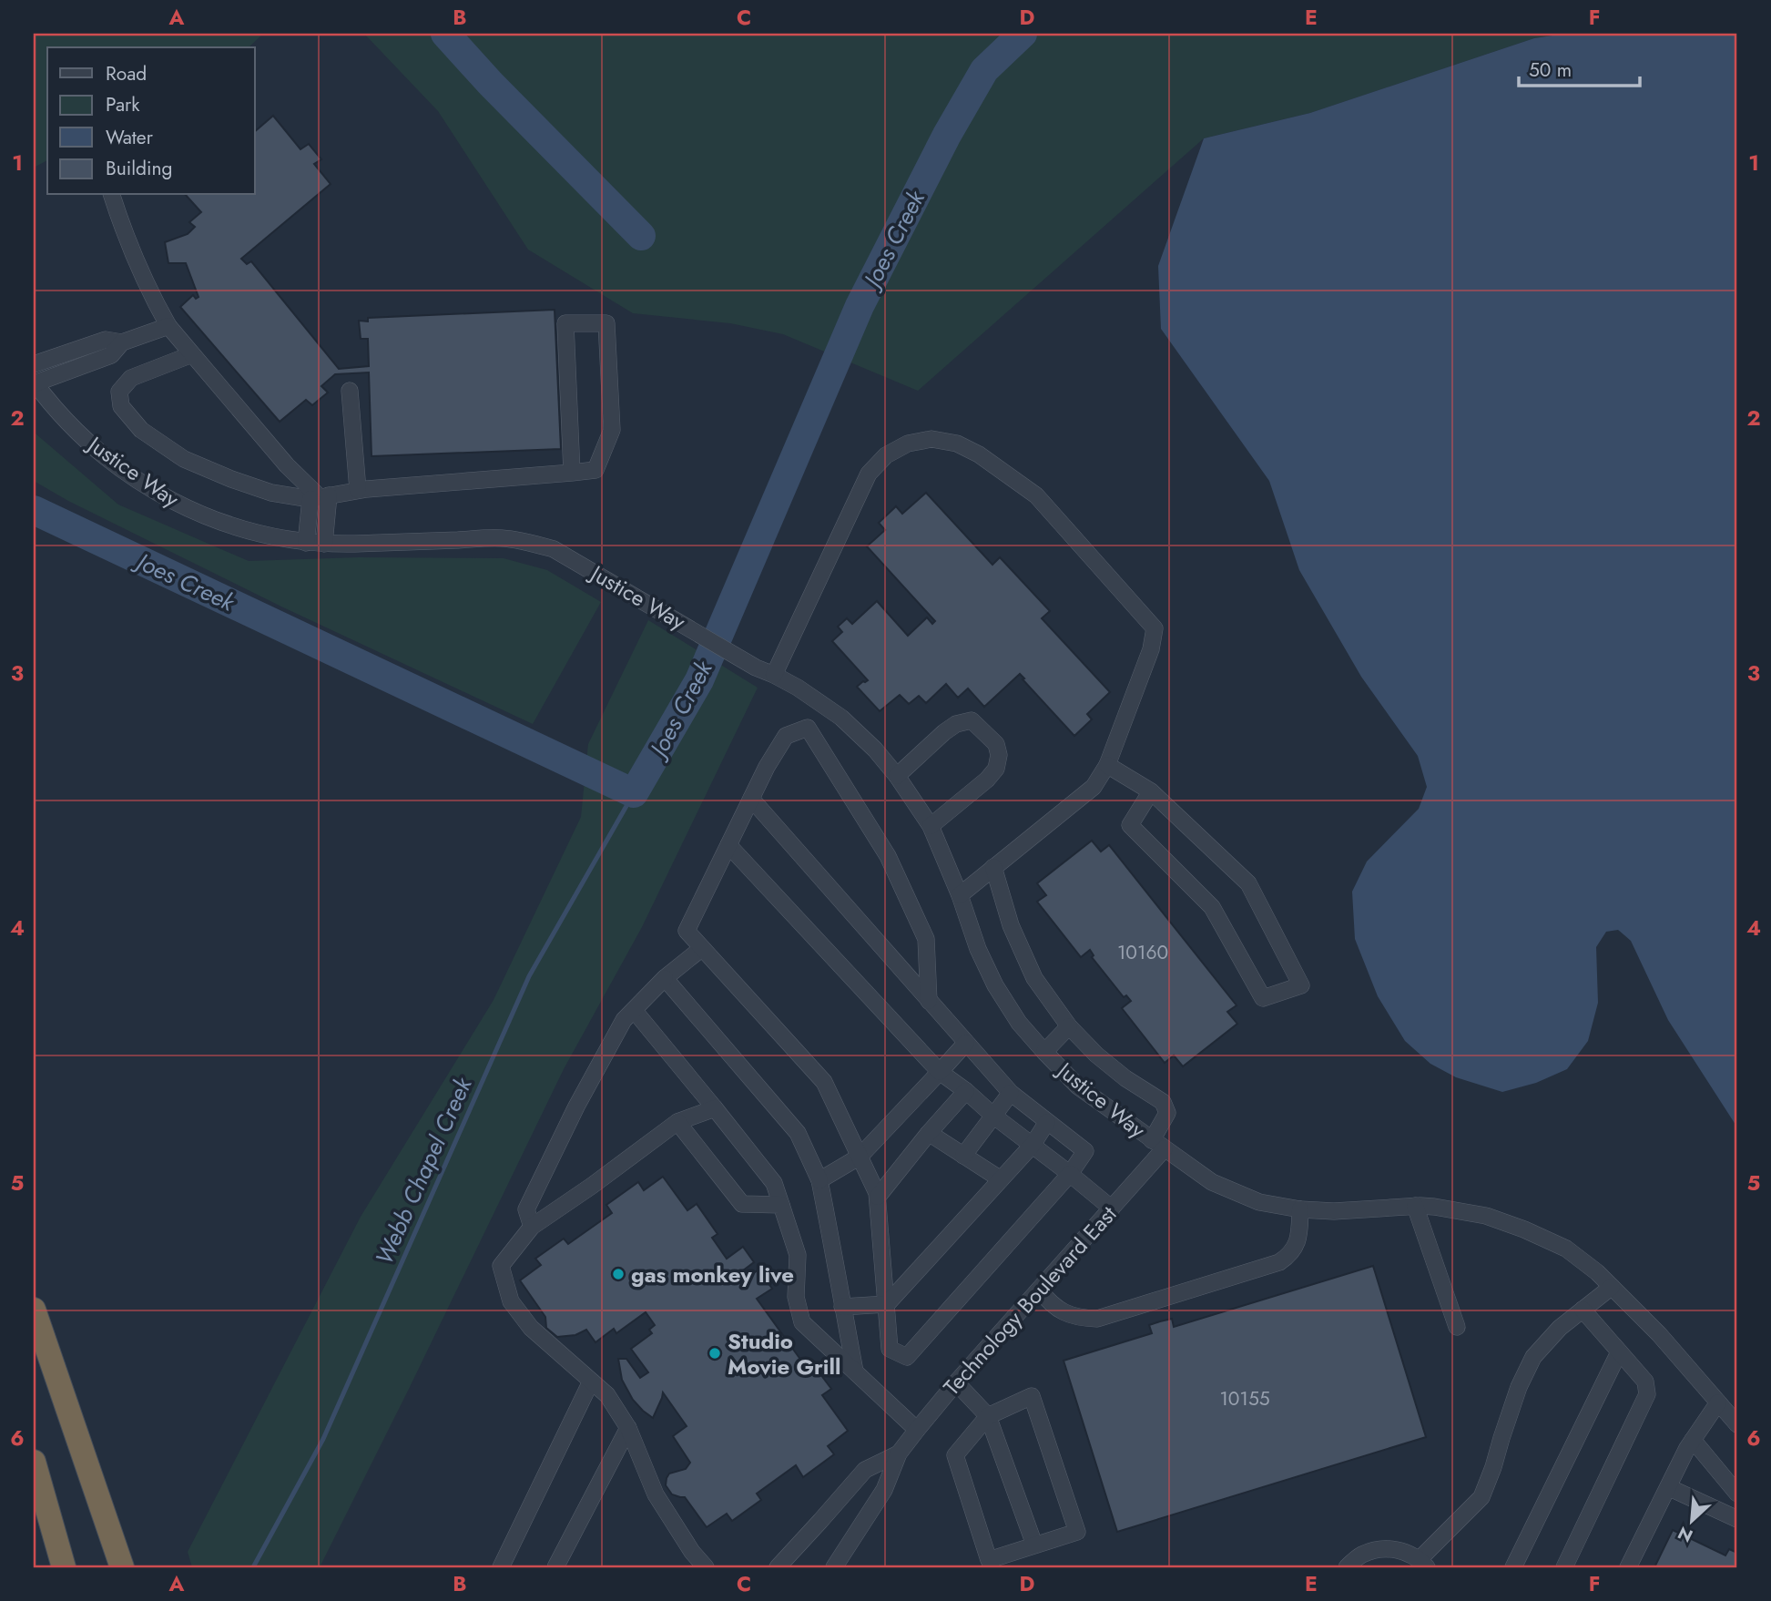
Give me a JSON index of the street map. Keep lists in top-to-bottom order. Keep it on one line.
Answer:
{"streets":{"street":["Justice Way","Technology Boulevard East"]},"crossings":[["Justice Way","Technology Boulevard East"]],"water":["Joes Creek","Webb Chapel Creek"],"places":["gas monkey live","Studio Movie Grill"],"house_numbers":["10160","10155"],"legend":["Road","Park","Water","Building"],"scale_bar":"50 m","north":"bottom left","grid":{"columns":["A","B","C","D","E","F"],"rows":["1","2","3","4","5","6"]}}
